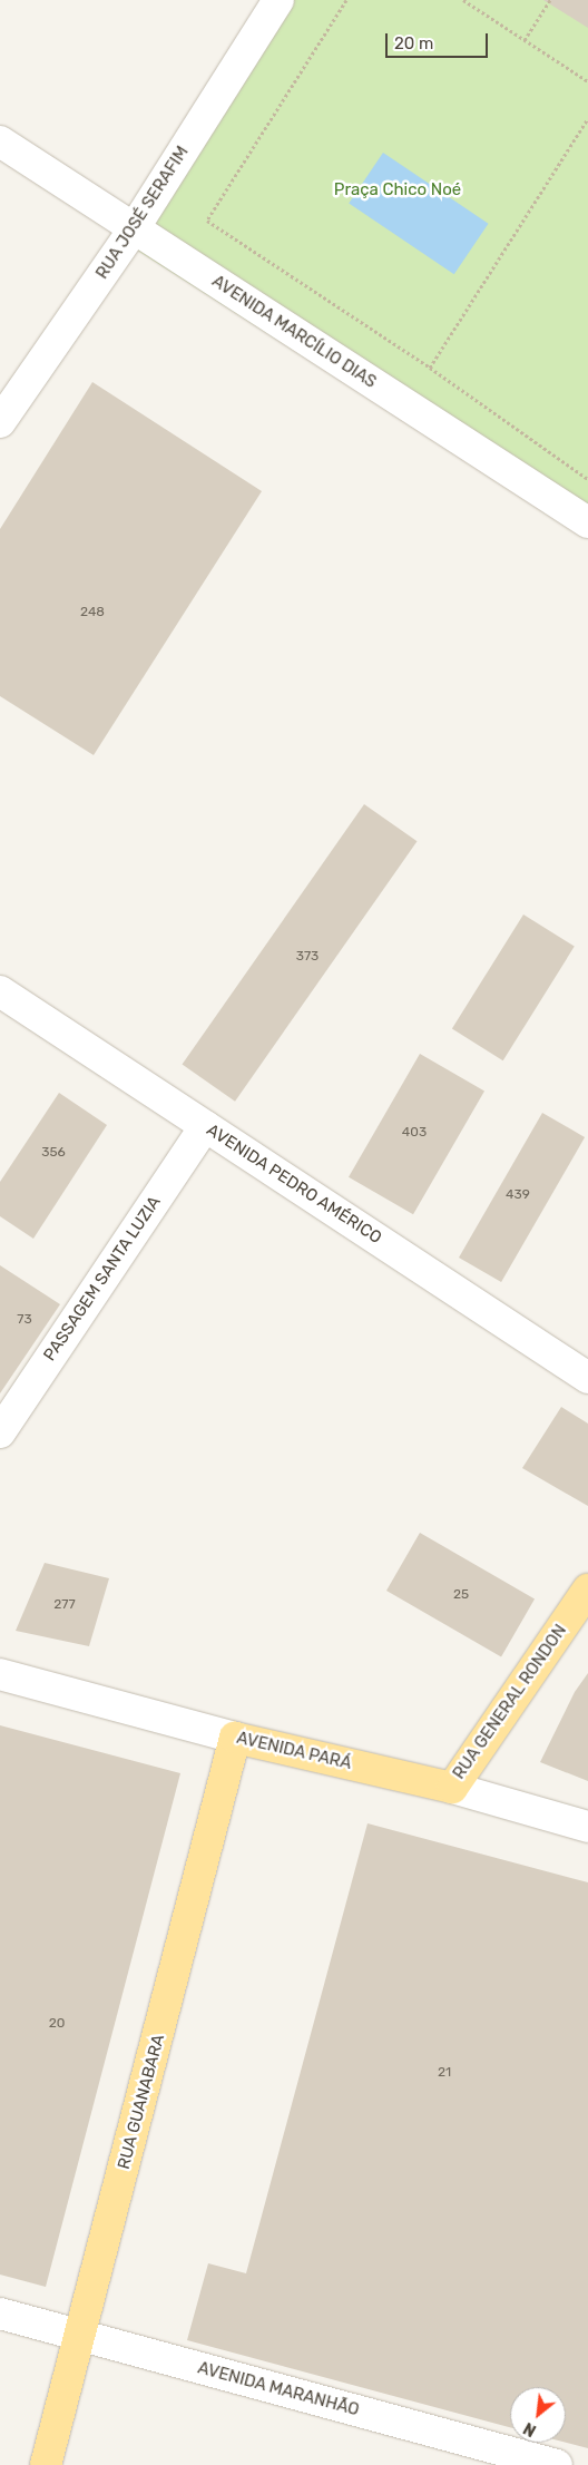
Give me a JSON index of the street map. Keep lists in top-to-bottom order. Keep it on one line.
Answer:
{"streets":{"main road":["RUA GENERAL RONDON","AVENIDA PARÁ","RUA GUANABARA"],"street":["RUA JOSÉ SERAFIM","AVENIDA MARCÍLIO DIAS","AVENIDA PEDRO AMÉRICO","PASSAGEM SANTA LUZIA","AVENIDA MARANHÃO"]},"crossings":[["RUA JOSÉ SERAFIM","AVENIDA MARCÍLIO DIAS"],["AVENIDA PEDRO AMÉRICO","PASSAGEM SANTA LUZIA"],["RUA GENERAL RONDON","AVENIDA PARÁ"],["AVENIDA PARÁ","RUA GUANABARA"],["RUA GUANABARA","AVENIDA MARANHÃO"]],"parks":["Praça Chico Noé"],"house_numbers":["248","373","403","356","439","73","25","277","20","21"],"scale_bar":"20 m","north":"bottom left"}
